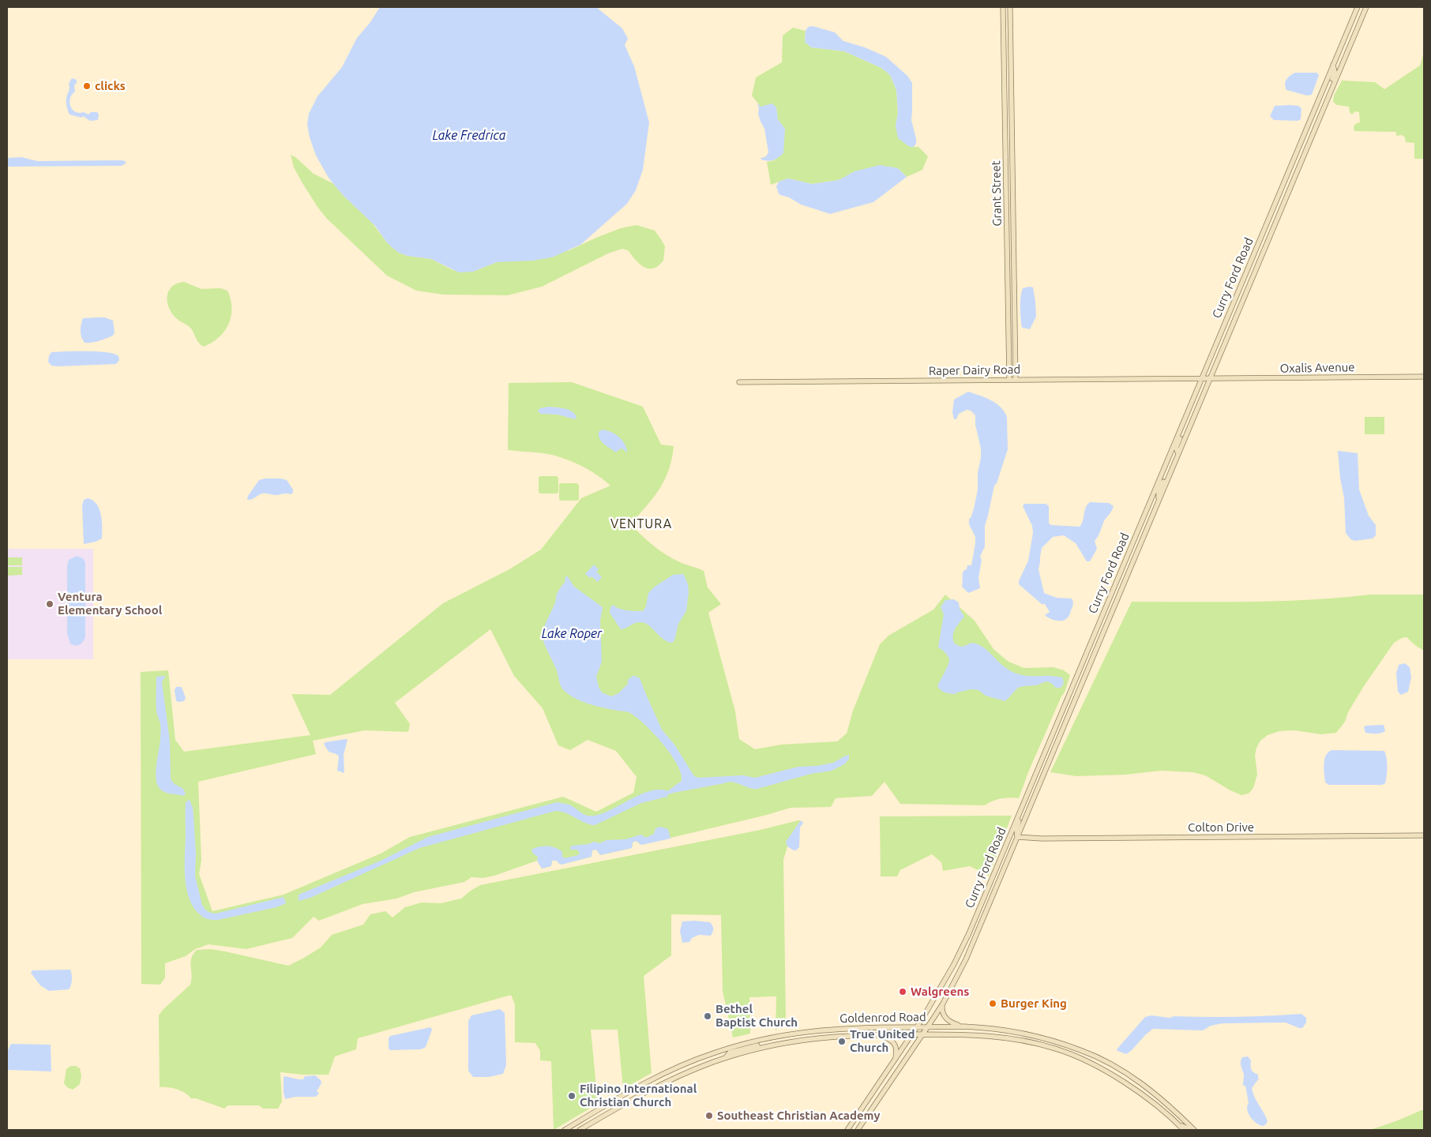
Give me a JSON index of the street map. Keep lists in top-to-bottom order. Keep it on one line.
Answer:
{"streets":{"main road":["Grant Street","Curry Ford Road","Oxalis Avenue","Raper Dairy Road","Colton Drive","Goldenrod Road"]},"crossings":[["Grant Street","Raper Dairy Road"],["Curry Ford Road","Oxalis Avenue"],["Curry Ford Road","Raper Dairy Road"],["Curry Ford Road","Colton Drive"],["Curry Ford Road","Goldenrod Road"],["Oxalis Avenue","Raper Dairy Road"]],"districts":["VENTURA"],"water":["Lake Fredrica","Lake Roper"],"places":["clicks","Ventura Elementary School","Walgreens","Burger King","Bethel Baptist Church","True United Church","Filipino International Christian Church","Southeast Christian Academy"]}
